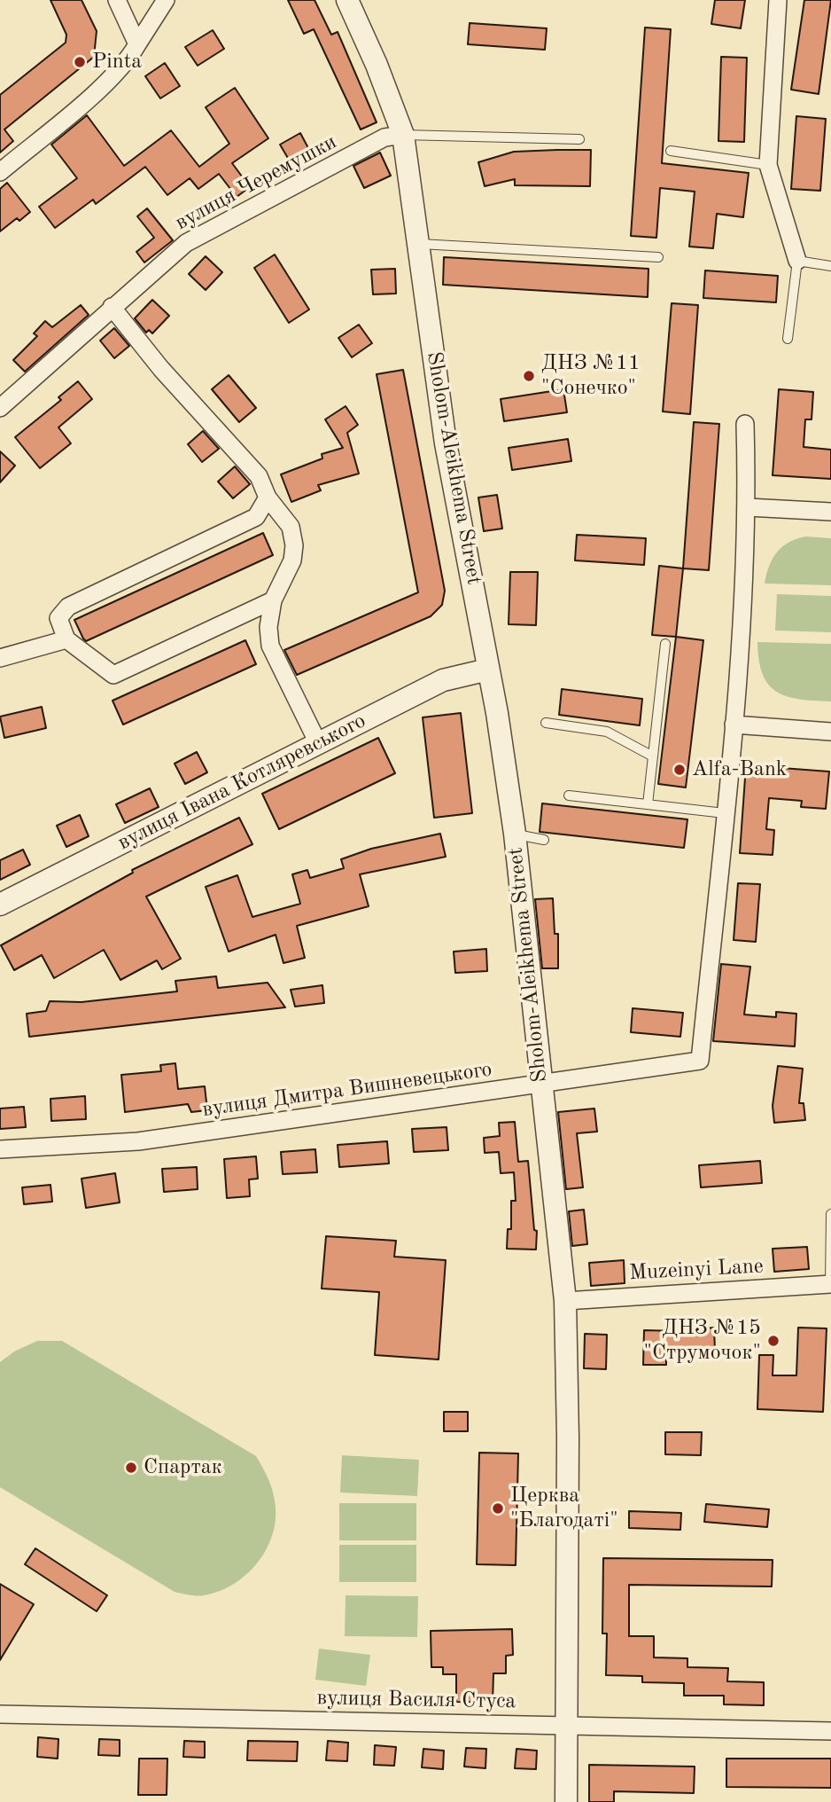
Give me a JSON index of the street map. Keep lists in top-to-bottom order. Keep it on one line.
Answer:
{"streets":{"street":["вулиця Черемушки","Sholom-Aleikhema Street","вулиця Івана Котляревського","вулиця Дмитра Вишневецького","Muzeinyi Lane","вулиця Василя Стуса"]},"crossings":[["вулиця Черемушки","Sholom-Aleikhema Street"],["Sholom-Aleikhema Street","вулиця Івана Котляревського"],["Sholom-Aleikhema Street","вулиця Дмитра Вишневецького"],["Sholom-Aleikhema Street","Muzeinyi Lane"],["Sholom-Aleikhema Street","вулиця Василя Стуса"]],"places":["Pinta","ДНЗ №11 \"Сонечко\"","Alfa-Bank","ДНЗ №15 \"Струмочок\"","Спартак","Церква \"Благодаті\""]}
